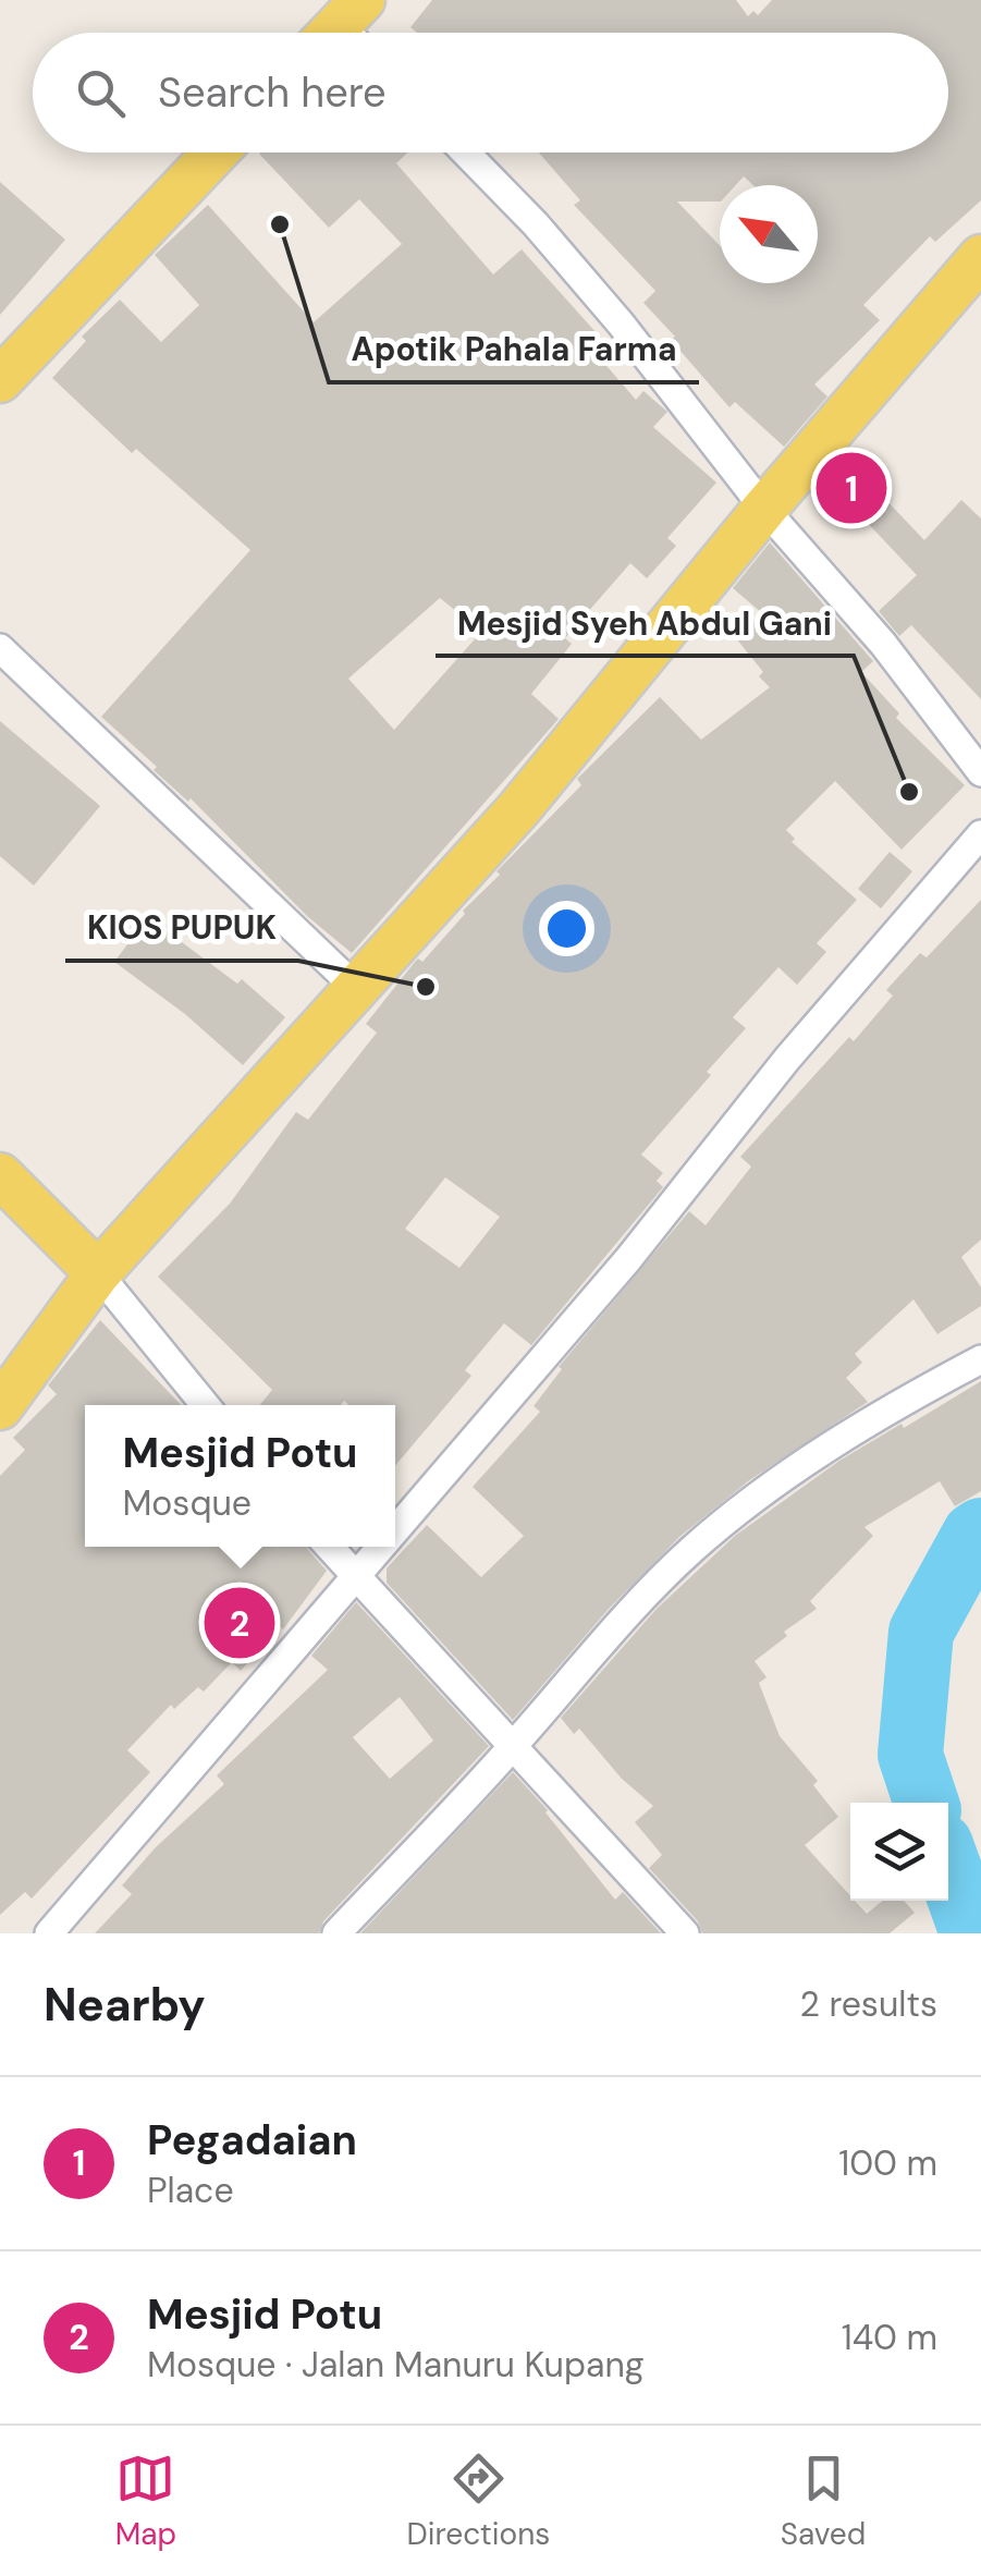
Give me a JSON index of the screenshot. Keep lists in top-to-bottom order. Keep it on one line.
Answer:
{"places":["Apotik Pahala Farma","Mesjid Syeh Abdul Gani","KIOS PUPUK"],"north":"top left","page":{"search":"Search here","pins":["1","2"],"popup":["Mesjid Potu","Mosque"],"heading":["Nearby","2 results"],"list":[{"mark":"1","name":"Pegadaian","note":"Place","value":"100 m"},{"mark":"2","name":"Mesjid Potu","note":"Mosque · Jalan Manuru Kupang","value":"140 m"}],"nav":["Map","Directions","Saved"]}}
